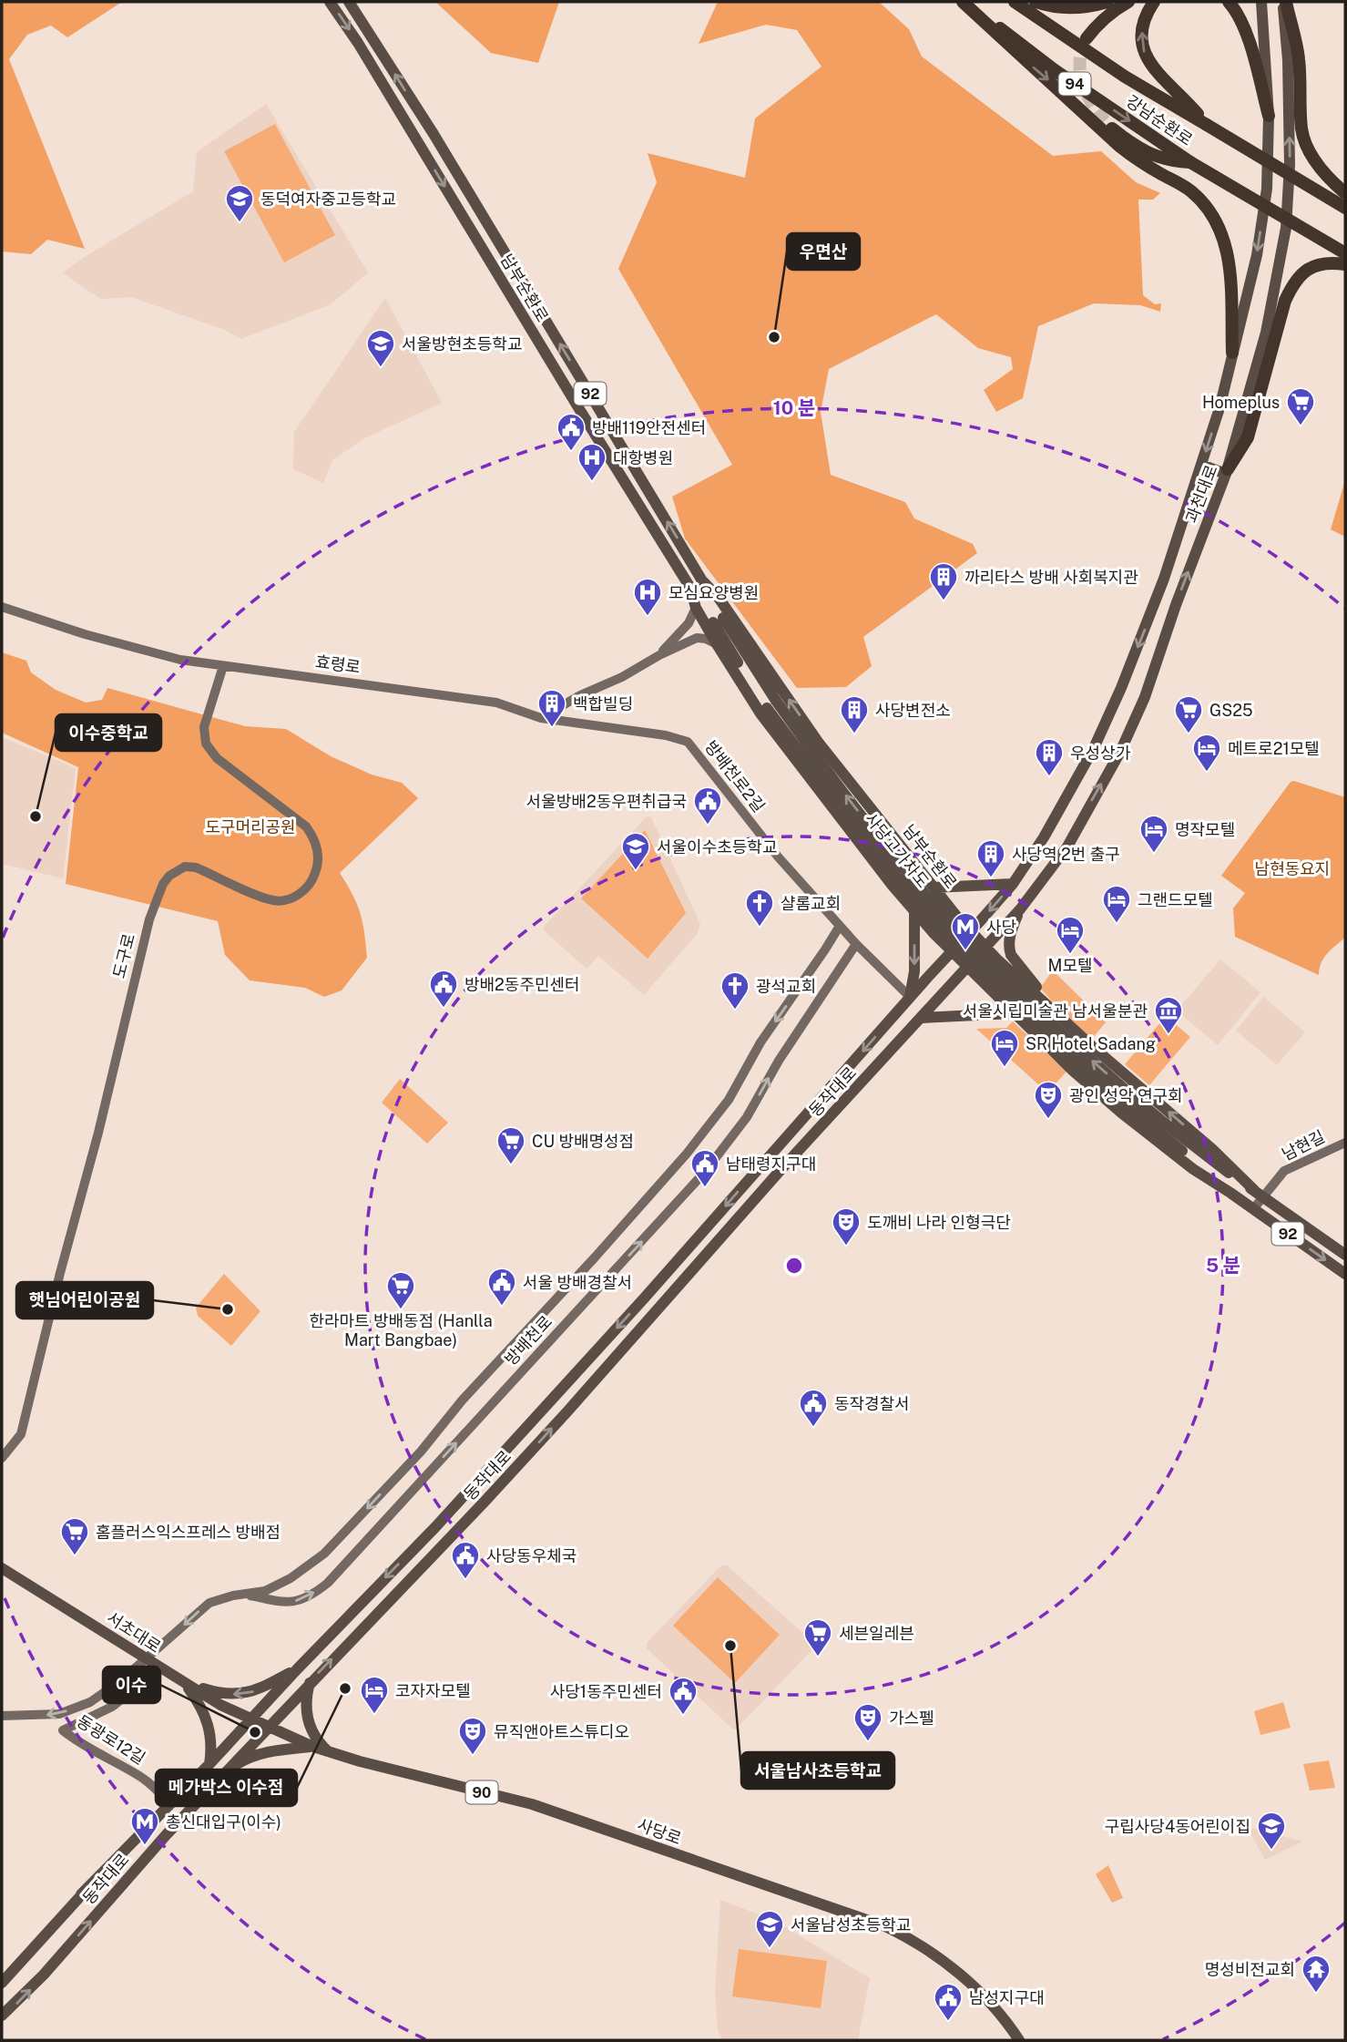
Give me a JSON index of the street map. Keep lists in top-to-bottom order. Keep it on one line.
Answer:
{"streets":{"highway":["94","강남순환로"],"main road":["남부순환로","92","과천대로","사당고가차도","동작대로","서초대로","90","사당로"],"street":["효령로","방배천로2길","도구로","남현길","방배천로","동광로12길"]},"crossings":[["남부순환로","과천대로"],["남부순환로","사당고가차도"],["남부순환로","동작대로"],["남부순환로","남현길"],["과천대로","동작대로"],["효령로","방배천로2길"],["효령로","도구로"],["방배천로2길","동작대로"],["방배천로2길","방배천로"],["동작대로","서초대로"],["동작대로","동광로12길"],["동작대로","사당로"],["방배천로","서초대로"],["서초대로","동광로12길"],["서초대로","사당로"]],"parks":["도구머리공원","남현동요지"],"places":{"school or university":["동덕여자중고등학교","서울방현초등학교","서울이수초등학교","구립사당4동어린이집","서울남성초등학교"],"other":["우면산","이수중학교","햇님어린이공원","서울남사초등학교","메가박스 이수점","이수"],"supermarket":["Homeplus","GS25","CU 방배명성점","한라마트 방배동점 (Hanlla Mart Bangbae)","홈플러스익스프레스 방배점","세븐일레븐"],"public building":["방배119안전센터","서울방배2동우편취급국","방배2동주민센터","남태령지구대","서울 방배경찰서","동작경찰서","사당동우체국","사당1동주민센터","남성지구대"],"hospital":["대항병원","모심요양병원"],"building":["까리타스 방배 사회복지관","백합빌딩","사당변전소","우성상가","사당역 2번 출구"],"hotel":["메트로21모텔","명작모텔","그랜드모텔","M모텔","SR Hotel Sadang","코자자모텔"],"church":["샬롬교회","광석교회"],"metro station":["사당","총신대입구(이수)"],"museum":["서울시립미술관 남서울분관"],"theatre":["광인 성악 연구회","도깨비 나라 인형극단","가스펠","뮤직앤아트스튜디오"],"temple":["명성비전교회"]},"rings":["10 분","5 분"]}
